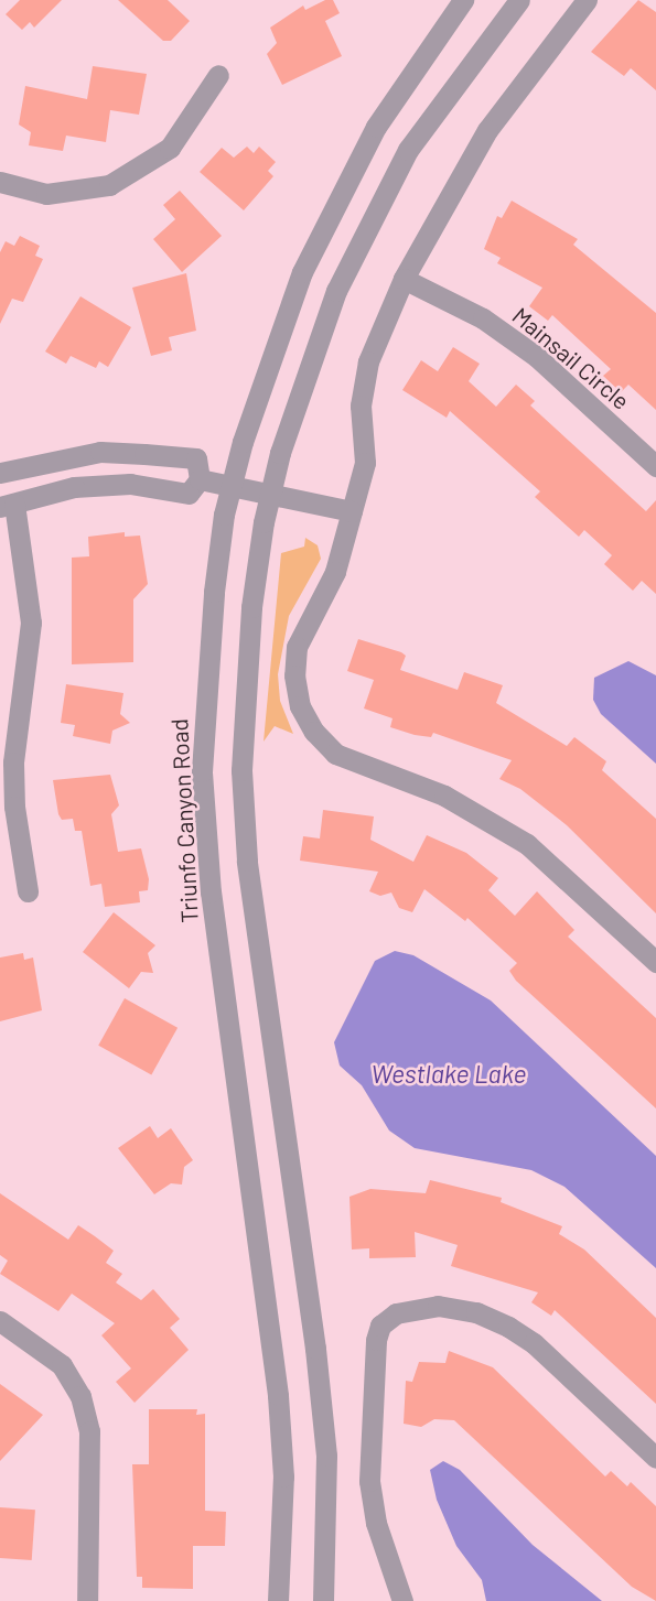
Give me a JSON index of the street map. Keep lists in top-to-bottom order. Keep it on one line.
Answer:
{"streets":{"street":["Mainsail Circle","Triunfo Canyon Road"]},"water":["Westlake Lake"]}
